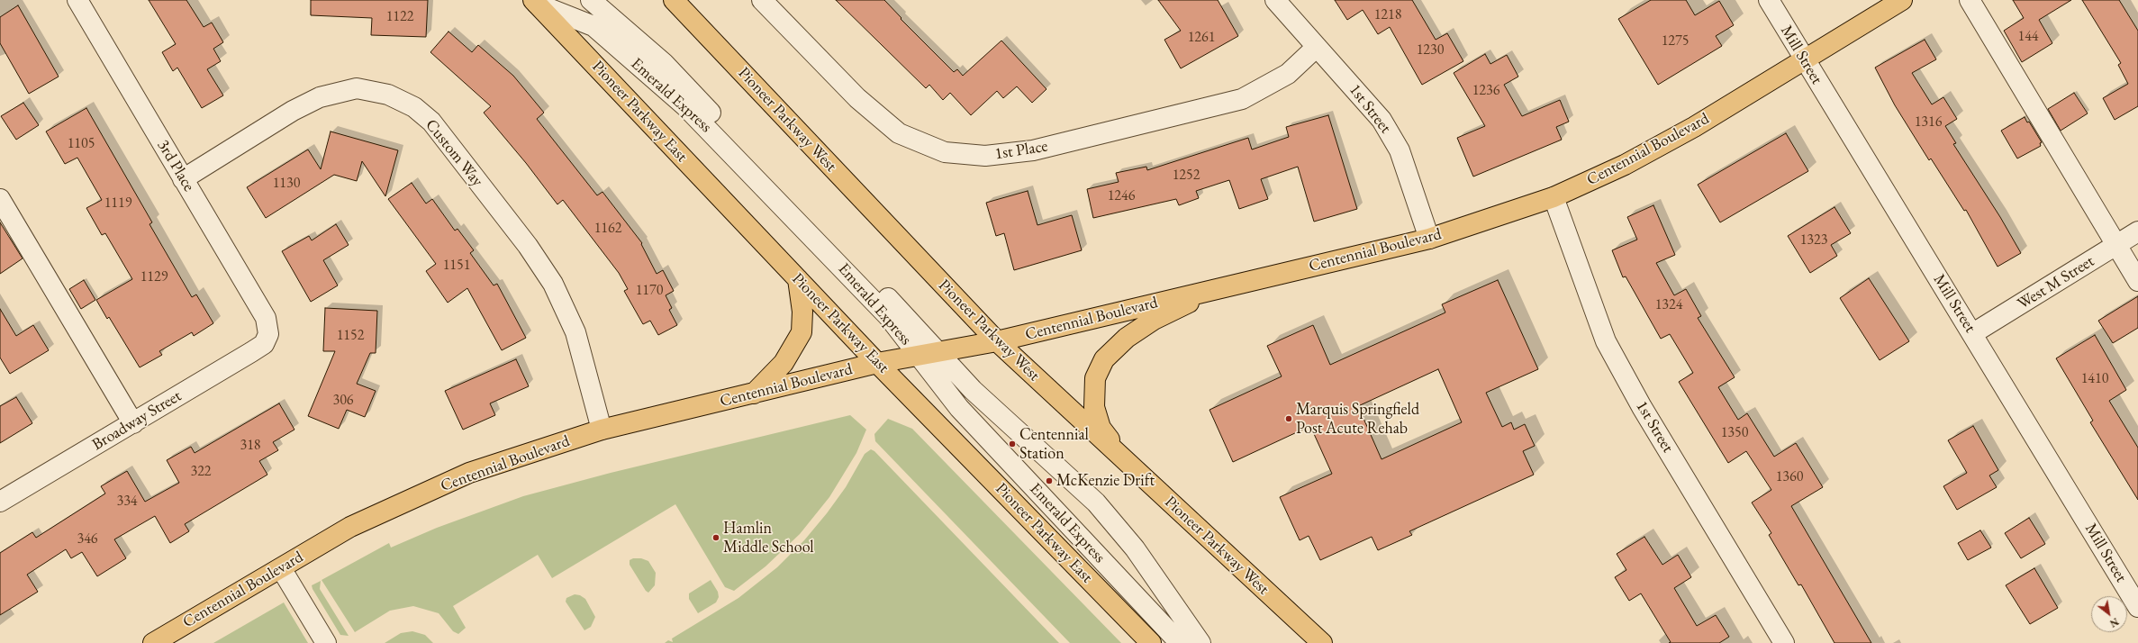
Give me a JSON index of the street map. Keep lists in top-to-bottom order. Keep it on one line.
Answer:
{"streets":{"main road":["Pioneer Parkway East","Pioneer Parkway West","Centennial Boulevard"],"street":["Mill Street","Emerald Express","1st Street","1st Place","Custom Way","3rd Place","West M Street","Broadway Street"]},"crossings":[["Mill Street","Centennial Boulevard"],["Mill Street","West M Street"],["Emerald Express","Pioneer Parkway East"],["Emerald Express","Centennial Boulevard"],["1st Street","Centennial Boulevard"],["1st Street","1st Place"],["Pioneer Parkway East","Centennial Boulevard"],["Pioneer Parkway West","Centennial Boulevard"],["Centennial Boulevard","Custom Way"],["Custom Way","3rd Place"],["3rd Place","Broadway Street"]],"places":["Marquis Springfield Post Acute Rehab","Centennial Station","McKenzie Drift","Hamlin Middle School"],"house_numbers":["1218","1122","144","1261","1275","1230","1236","1316","1105","1252","1130","1246","1119","1162","1323","1151","1129","1170","1324","1152","1410","306","1350","318","322","1360","334","346"],"north":"bottom right"}
